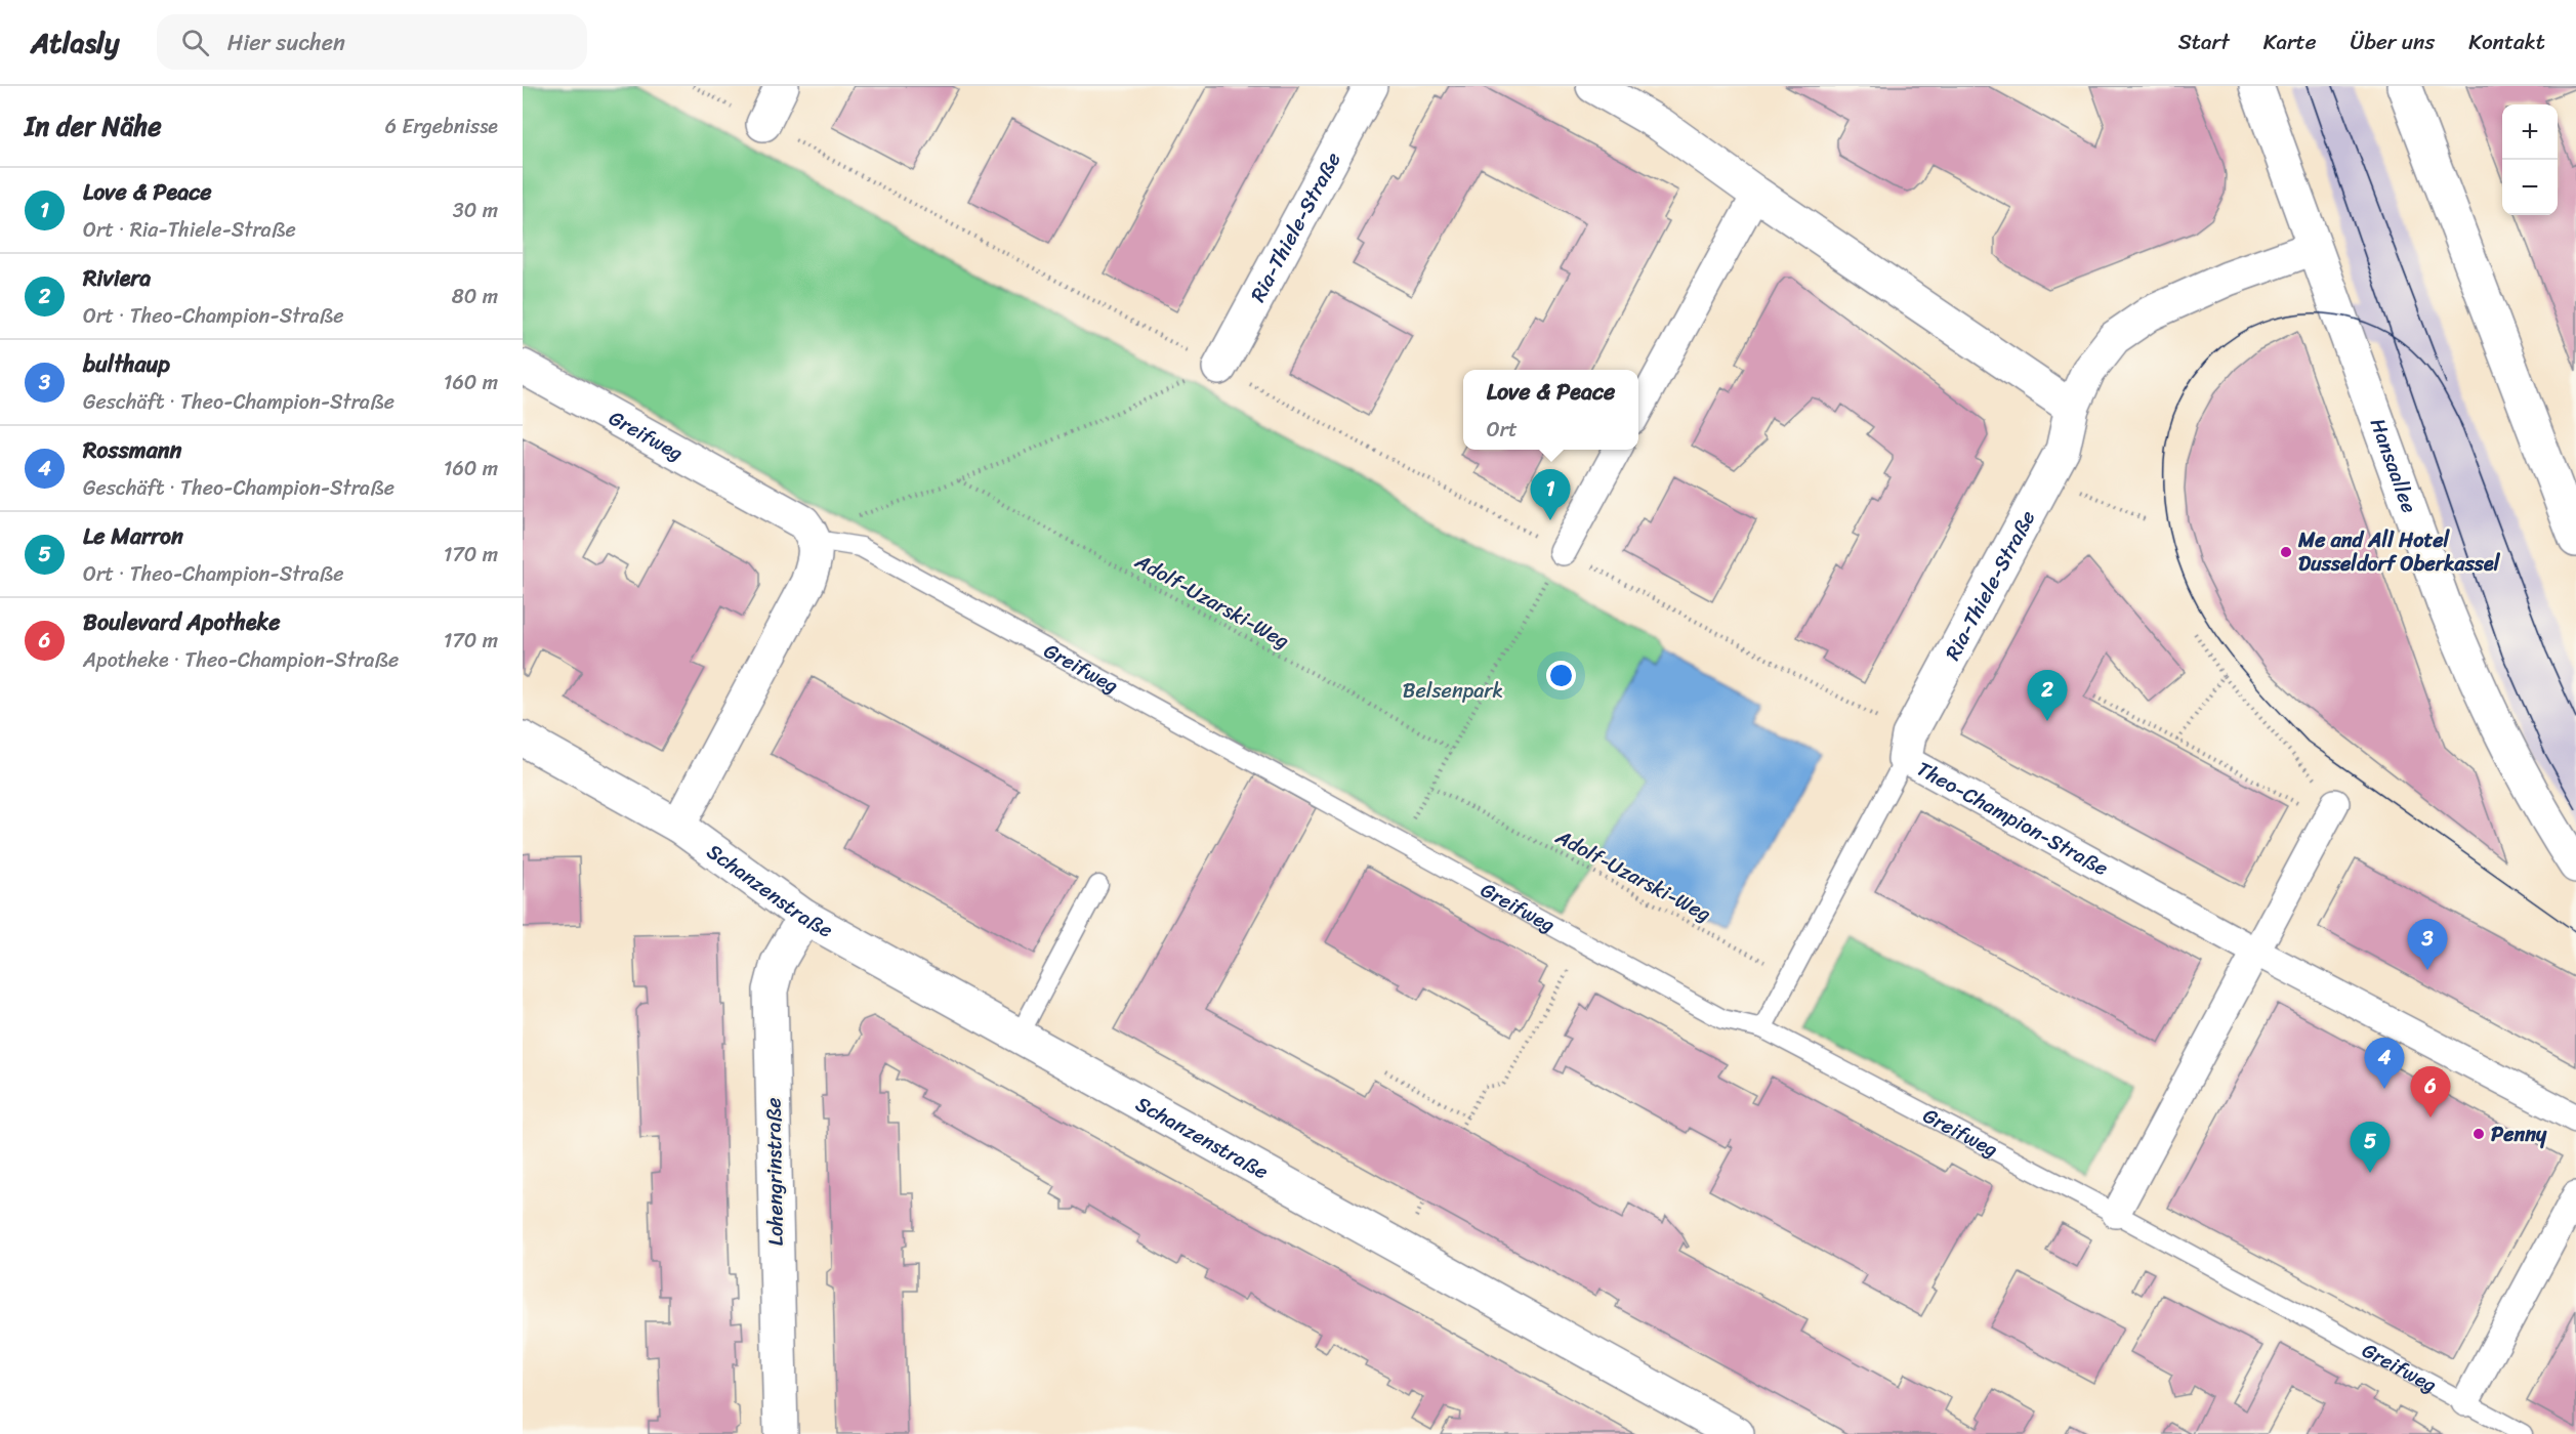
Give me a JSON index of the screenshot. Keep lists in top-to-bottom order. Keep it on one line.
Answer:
{"streets":{"street":["Ria-Thiele-Straße","Greifweg","Hansaallee","Theo-Champion-Straße","Schanzenstraße","Lohengrinstraße"],"path":["Adolf-Uzarski-Weg"]},"crossings":[["Ria-Thiele-Straße","Hansaallee"],["Ria-Thiele-Straße","Theo-Champion-Straße"],["Greifweg","Theo-Champion-Straße"],["Adolf-Uzarski-Weg","Theo-Champion-Straße"],["Schanzenstraße","Lohengrinstraße"]],"parks":["Belsenpark"],"places":["Me and All Hotel Dusseldorf Oberkassel","Penny"],"page":{"header":"Atlasly","search":"Hier suchen","nav":["Start","Karte","Über uns","Kontakt"],"heading":["In der Nähe","6 Ergebnisse"],"map_buttons":["+","−"],"list":[{"mark":"1","name":"Love & Peace","note":"Ort · Ria-Thiele-Straße","value":"30 m"},{"mark":"2","name":"Riviera","note":"Ort · Theo-Champion-Straße","value":"80 m"},{"mark":"3","name":"bulthaup","note":"Geschäft · Theo-Champion-Straße","value":"160 m"},{"mark":"4","name":"Rossmann","note":"Geschäft · Theo-Champion-Straße","value":"160 m"},{"mark":"5","name":"Le Marron","note":"Ort · Theo-Champion-Straße","value":"170 m"},{"mark":"6","name":"Boulevard Apotheke","note":"Apotheke · Theo-Champion-Straße","value":"170 m"}],"popup":["Love & Peace","Ort"],"pins":["1","2","3","4","6","5"]}}
